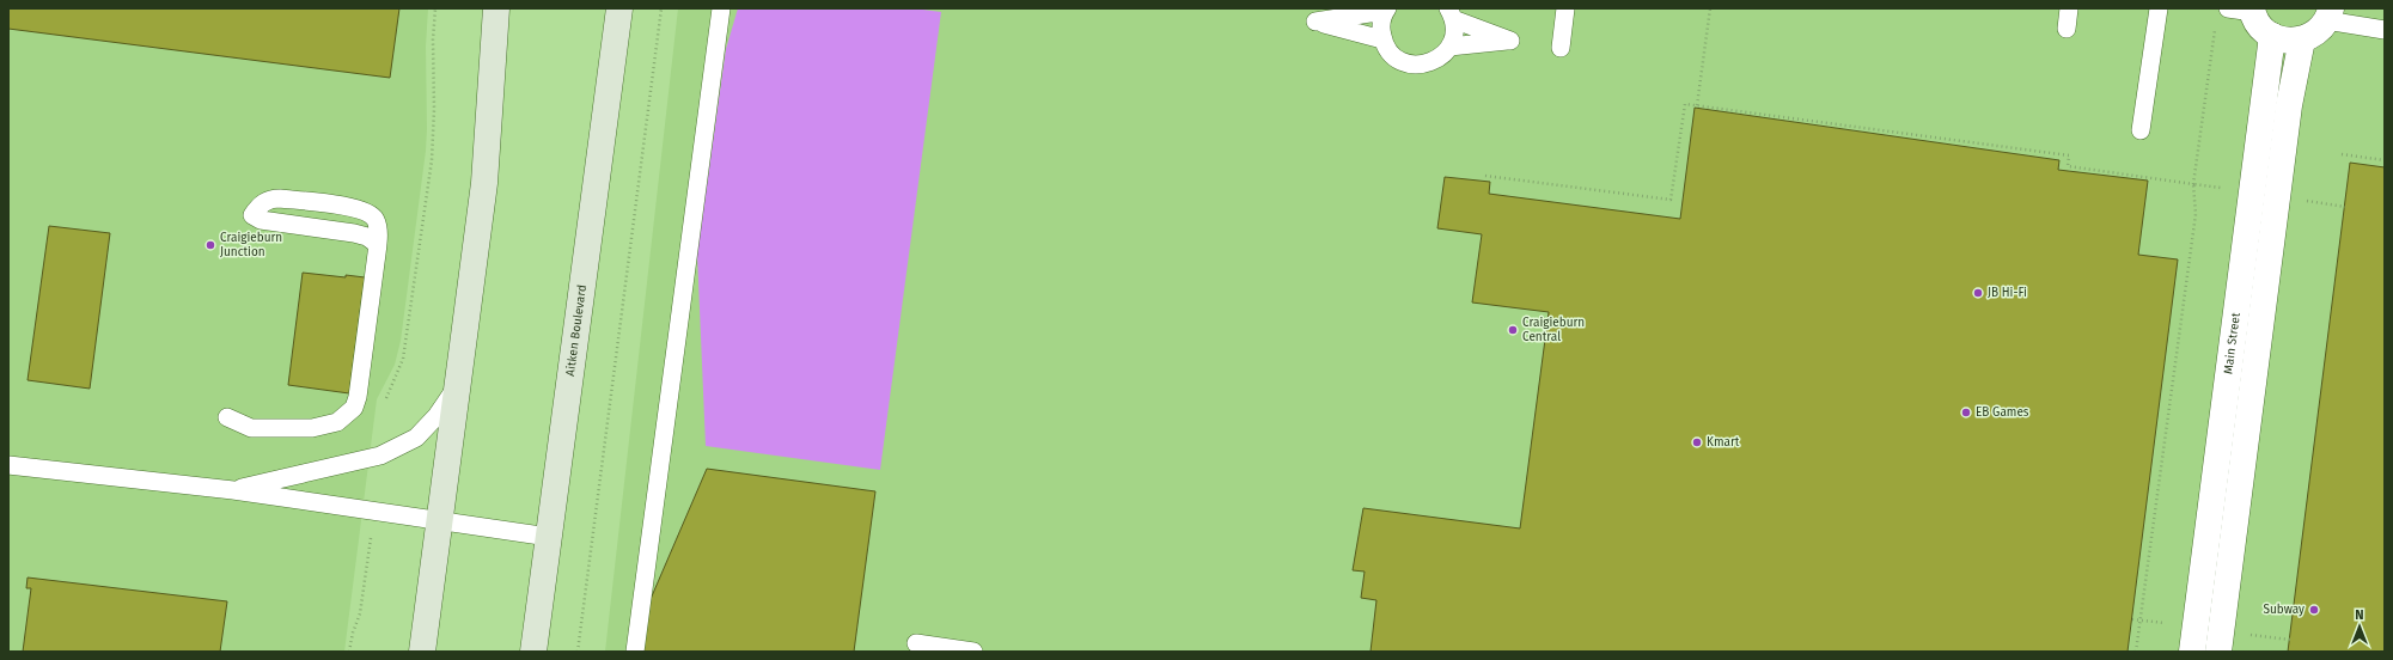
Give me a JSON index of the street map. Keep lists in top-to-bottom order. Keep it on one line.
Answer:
{"streets":{"main road":["Aitken Boulevard"],"street":["Main Street"]},"places":["Craigieburn Junction","JB Hi-Fi","Craigieburn Central","EB Games","Kmart","Subway"],"north":"top"}
